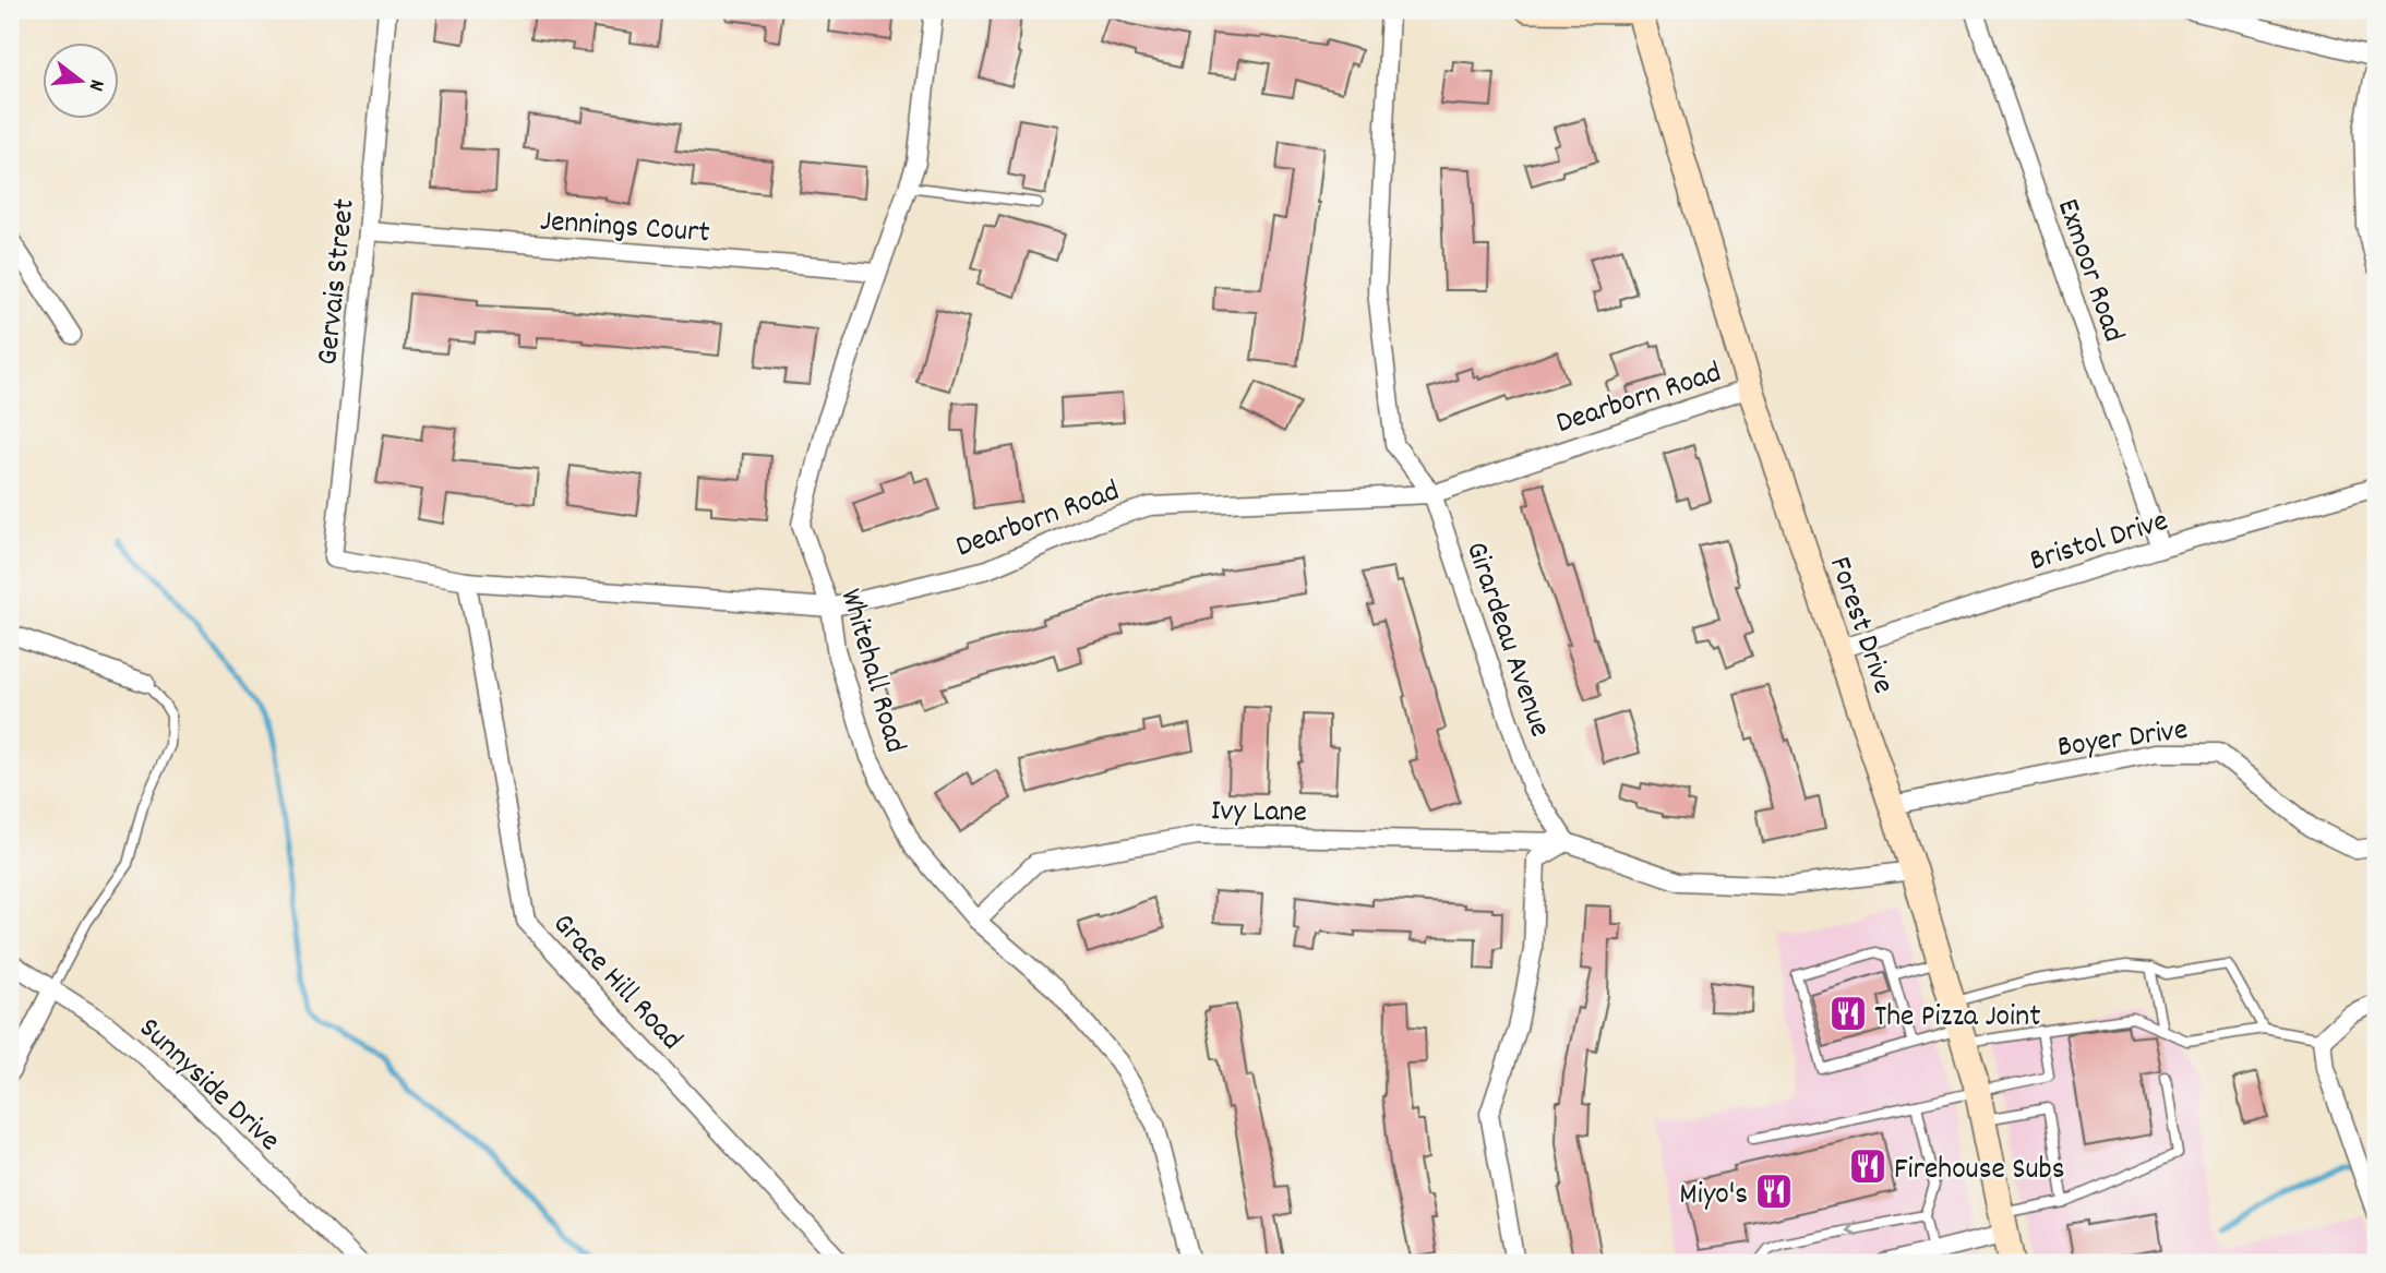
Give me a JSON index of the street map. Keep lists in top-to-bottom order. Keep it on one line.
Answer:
{"streets":{"main road":["Forest Drive"],"street":["Jennings Court","Exmoor Road","Gervais Street","Dearborn Road","Bristol Drive","Girardeau Avenue","Whitehall Road","Boyer Drive","Ivy Lane","Grace Hill Road","Sunnyside Drive"]},"crossings":[["Jennings Court","Gervais Street"],["Jennings Court","Whitehall Road"],["Exmoor Road","Bristol Drive"],["Gervais Street","Dearborn Road"],["Dearborn Road","Forest Drive"],["Dearborn Road","Girardeau Avenue"],["Dearborn Road","Whitehall Road"],["Dearborn Road","Grace Hill Road"],["Bristol Drive","Forest Drive"],["Forest Drive","Boyer Drive"],["Forest Drive","Ivy Lane"],["Girardeau Avenue","Ivy Lane"],["Whitehall Road","Ivy Lane"]],"places":{"restaurant":["The Pizza Joint","Firehouse Subs","Miyo's"]},"north":"right"}
